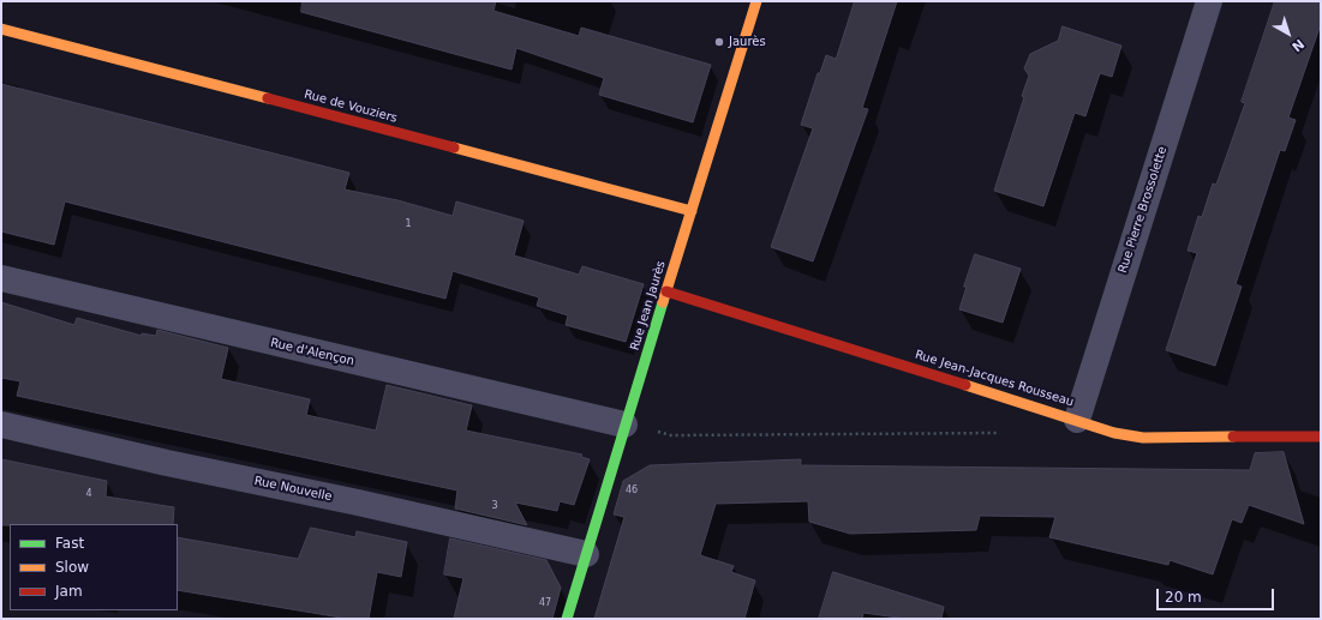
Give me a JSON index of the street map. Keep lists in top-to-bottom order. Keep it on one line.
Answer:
{"streets":{"street":["Rue de Vouziers","Rue Pierre Brossolette","Rue Jean Jaurès","Rue d'Alençon","Rue Jean-Jacques Rousseau","Rue Nouvelle"]},"crossings":[["Rue de Vouziers","Rue Jean Jaurès"],["Rue Pierre Brossolette","Rue Jean-Jacques Rousseau"],["Rue Jean Jaurès","Rue d'Alençon"],["Rue Jean Jaurès","Rue Jean-Jacques Rousseau"],["Rue Jean Jaurès","Rue Nouvelle"]],"places":["Jaurès"],"house_numbers":["1","46","4","3","47"],"legend":["Fast","Slow","Jam"],"scale_bar":"20 m","north":"bottom right"}
